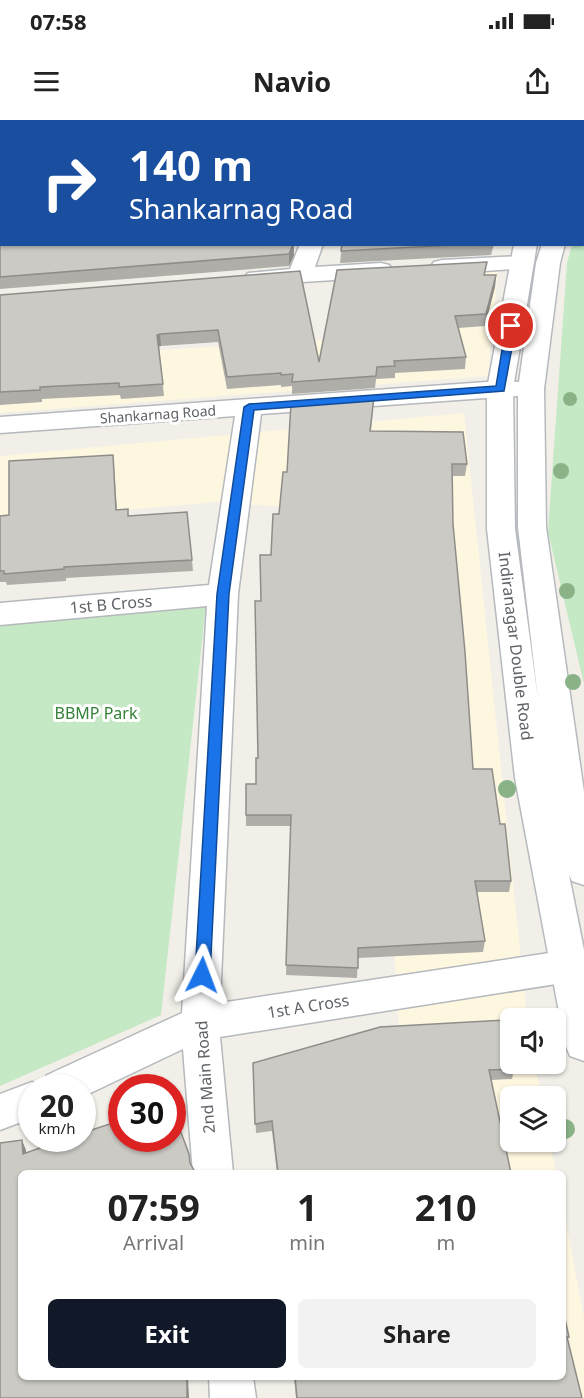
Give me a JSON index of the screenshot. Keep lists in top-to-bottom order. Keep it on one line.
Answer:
{"streets":{"street":["Shankarnag Road","1st B Cross","Indiranagar Double Road","1st A Cross","2nd Main Road"]},"crossings":[["Shankarnag Road","Indiranagar Double Road"],["Shankarnag Road","2nd Main Road"],["1st B Cross","2nd Main Road"],["Indiranagar Double Road","1st A Cross"],["1st A Cross","2nd Main Road"]],"parks":["BBMP Park"],"page":{"status":"07:58","header":"Navio","turn":["140 m","Shankarnag Road"],"speed":"20 km/h","limit":"30","eta":["07:59","Arrival","1","min","210","m"],"buttons":["Exit","Share"]}}
